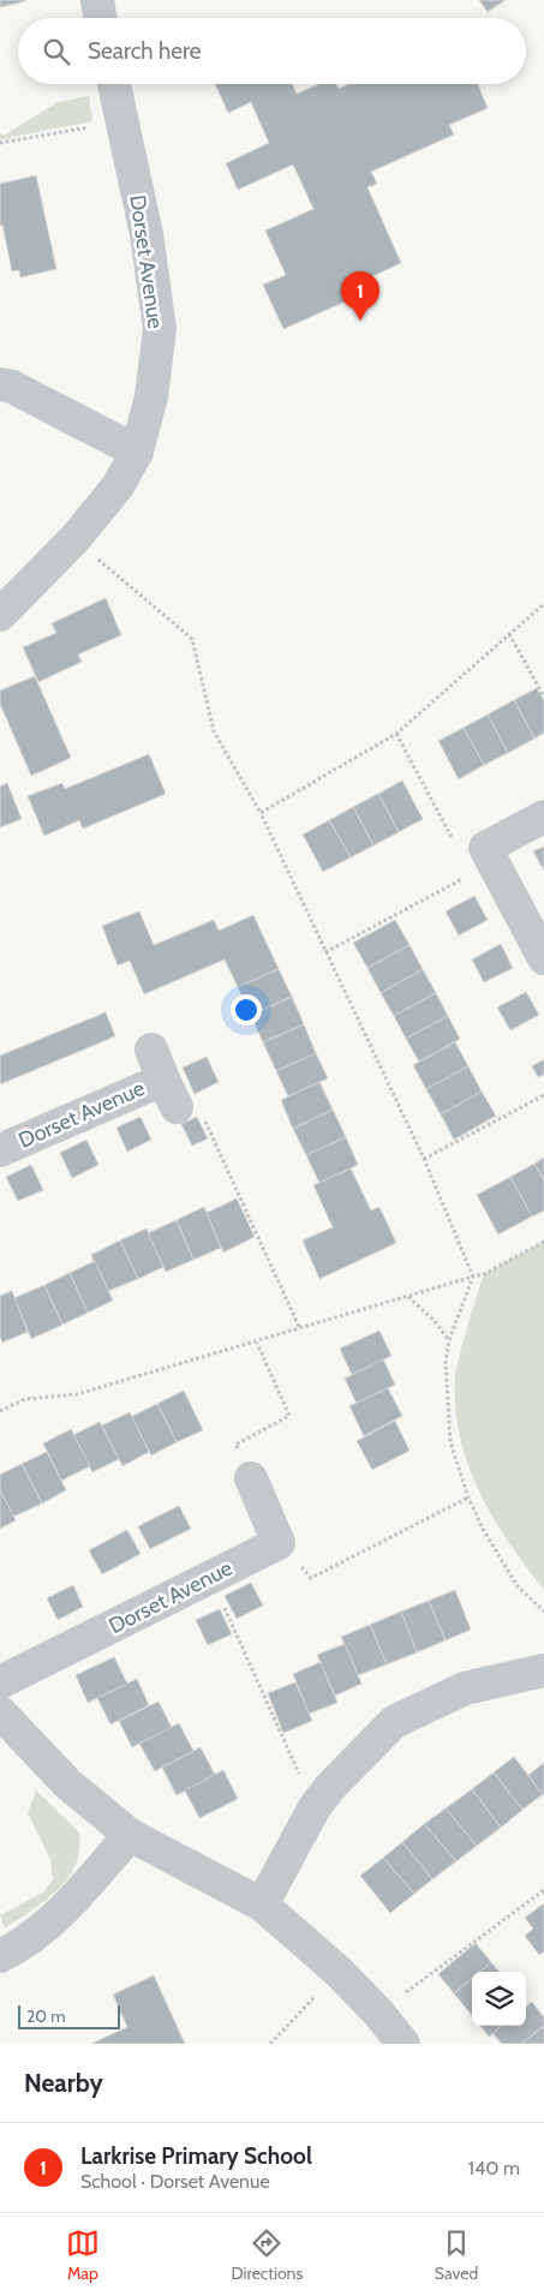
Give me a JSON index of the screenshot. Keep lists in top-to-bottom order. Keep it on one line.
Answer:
{"streets":{"street":["Dorset Avenue"]},"scale_bar":"20 m","page":{"search":"Search here","pins":"1","scale":"20 m","heading":"Nearby","list":[{"mark":"1","name":"Larkrise Primary School","note":"School · Dorset Avenue","value":"140 m"}],"nav":["Map","Directions","Saved"]}}
